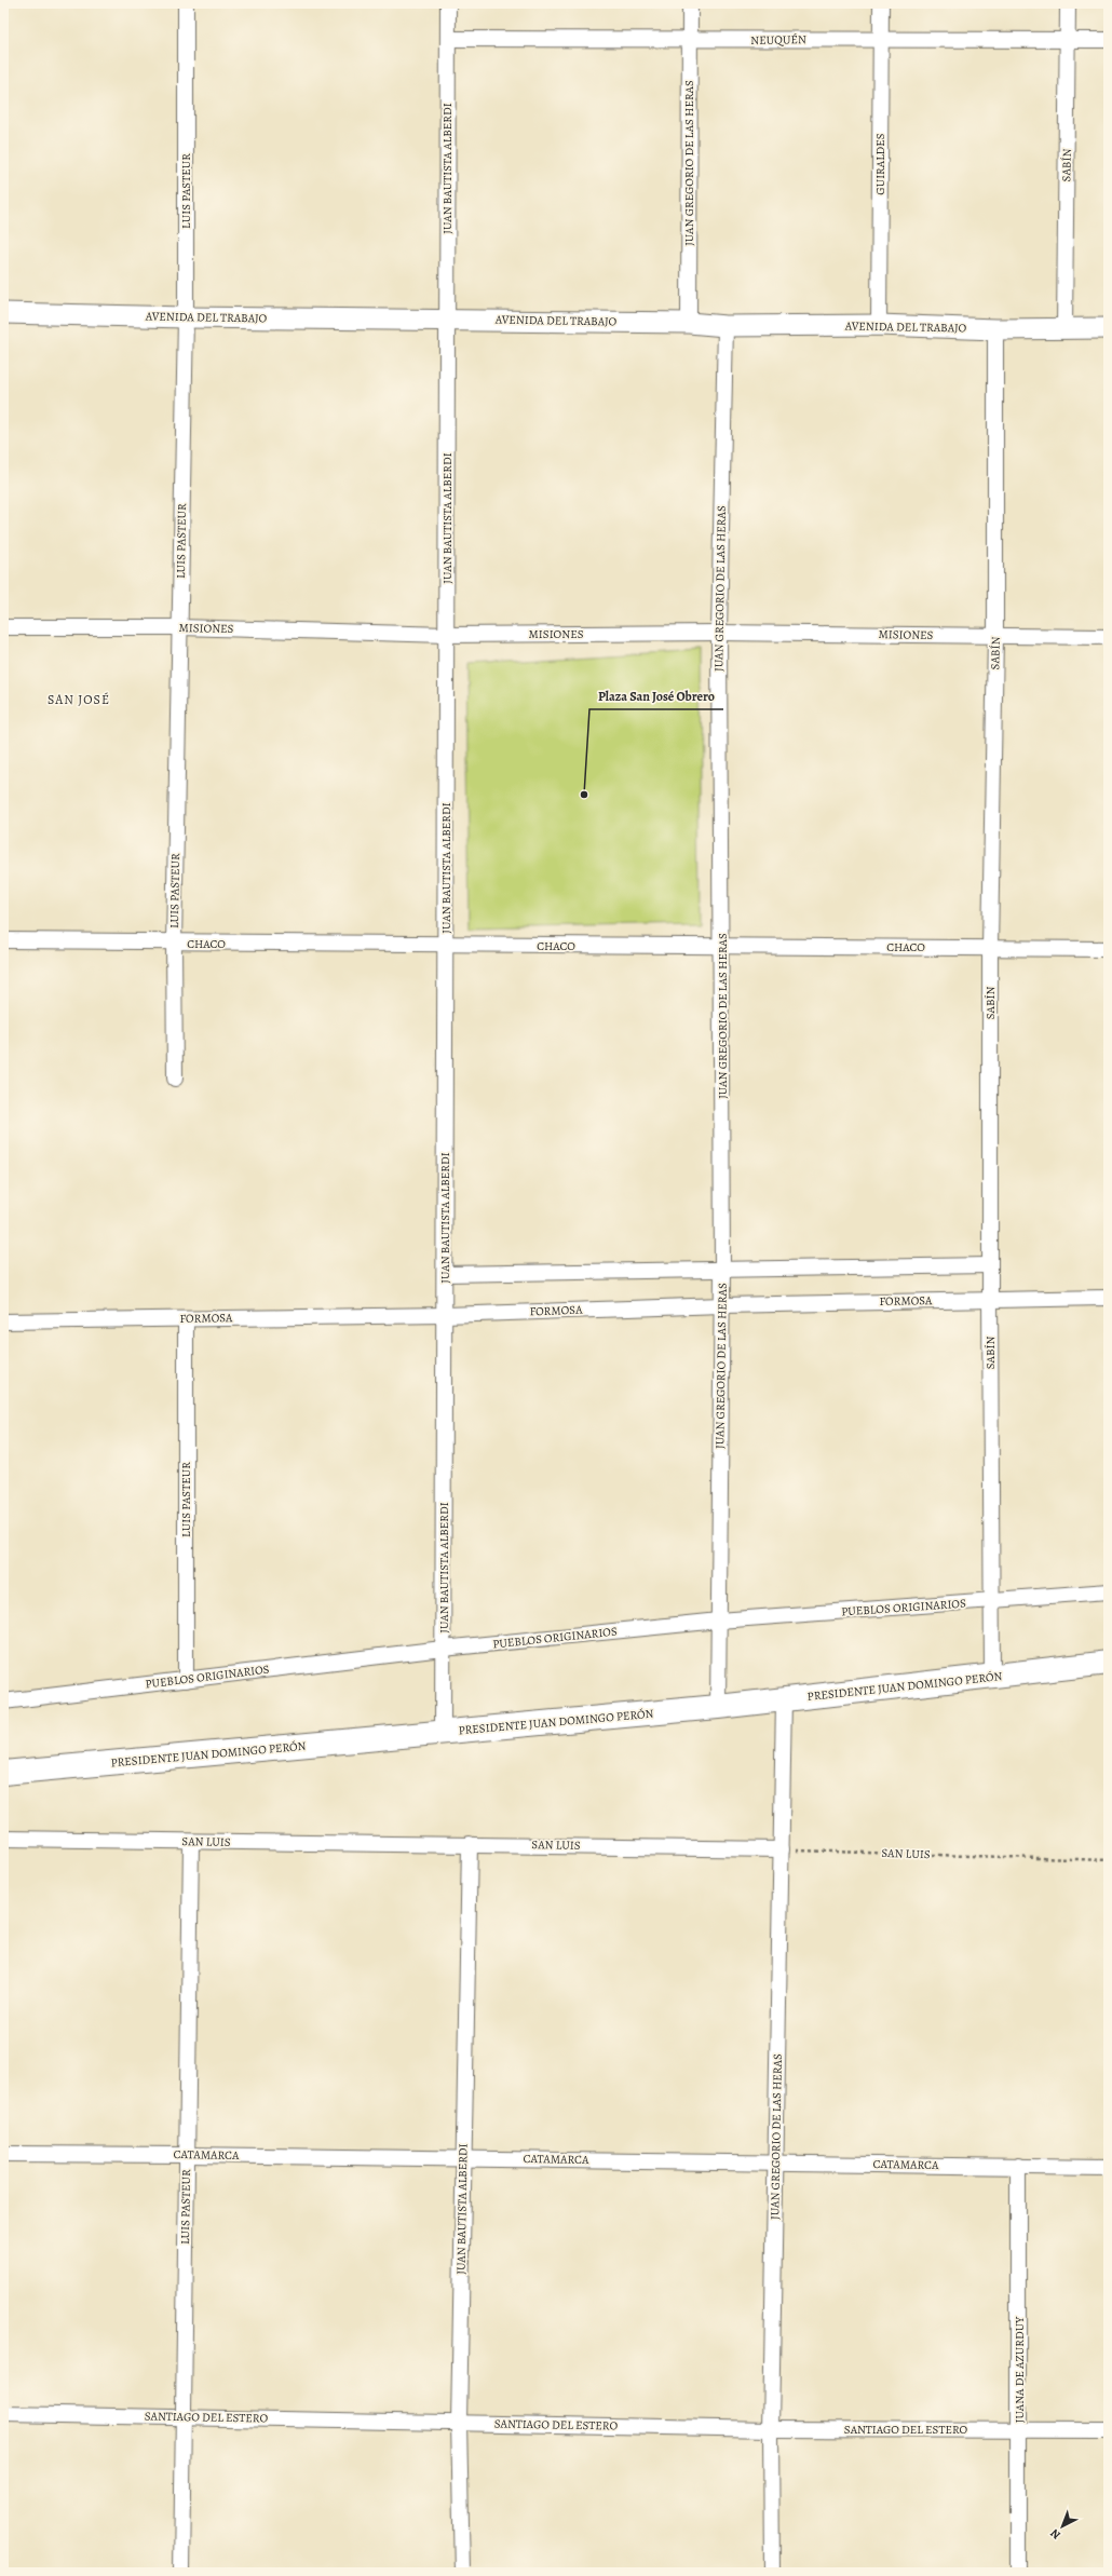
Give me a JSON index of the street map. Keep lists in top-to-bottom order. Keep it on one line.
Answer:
{"streets":{"main road":["AVENIDA DEL TRABAJO","PRESIDENTE JUAN DOMINGO PERÓN"],"street":["NEUQUÉN","JUAN GREGORIO DE LAS HERAS","GUIRALDES","SABÍN","JUAN BAUTISTA ALBERDI","LUIS PASTEUR","MISIONES","CHACO","FORMOSA","PUEBLOS ORIGINARIOS","SAN LUIS","CATAMARCA","JUANA DE AZURDUY","SANTIAGO DEL ESTERO"]},"crossings":[["NEUQUÉN","JUAN GREGORIO DE LAS HERAS"],["NEUQUÉN","GUIRALDES"],["NEUQUÉN","SABÍN"],["NEUQUÉN","JUAN BAUTISTA ALBERDI"],["JUAN GREGORIO DE LAS HERAS","AVENIDA DEL TRABAJO"],["JUAN GREGORIO DE LAS HERAS","MISIONES"],["JUAN GREGORIO DE LAS HERAS","CHACO"],["JUAN GREGORIO DE LAS HERAS","FORMOSA"],["JUAN GREGORIO DE LAS HERAS","PUEBLOS ORIGINARIOS"],["JUAN GREGORIO DE LAS HERAS","PRESIDENTE JUAN DOMINGO PERÓN"],["JUAN GREGORIO DE LAS HERAS","SAN LUIS"],["JUAN GREGORIO DE LAS HERAS","CATAMARCA"],["JUAN GREGORIO DE LAS HERAS","SANTIAGO DEL ESTERO"],["GUIRALDES","AVENIDA DEL TRABAJO"],["SABÍN","AVENIDA DEL TRABAJO"],["SABÍN","MISIONES"],["SABÍN","CHACO"],["SABÍN","FORMOSA"],["SABÍN","PUEBLOS ORIGINARIOS"],["SABÍN","PRESIDENTE JUAN DOMINGO PERÓN"],["JUAN BAUTISTA ALBERDI","AVENIDA DEL TRABAJO"],["JUAN BAUTISTA ALBERDI","MISIONES"],["JUAN BAUTISTA ALBERDI","CHACO"],["JUAN BAUTISTA ALBERDI","FORMOSA"],["JUAN BAUTISTA ALBERDI","PUEBLOS ORIGINARIOS"],["JUAN BAUTISTA ALBERDI","PRESIDENTE JUAN DOMINGO PERÓN"],["JUAN BAUTISTA ALBERDI","SAN LUIS"],["JUAN BAUTISTA ALBERDI","CATAMARCA"],["JUAN BAUTISTA ALBERDI","SANTIAGO DEL ESTERO"],["LUIS PASTEUR","AVENIDA DEL TRABAJO"],["LUIS PASTEUR","MISIONES"],["LUIS PASTEUR","CHACO"],["LUIS PASTEUR","FORMOSA"],["LUIS PASTEUR","PUEBLOS ORIGINARIOS"],["LUIS PASTEUR","SAN LUIS"],["LUIS PASTEUR","CATAMARCA"],["LUIS PASTEUR","SANTIAGO DEL ESTERO"],["CATAMARCA","JUANA DE AZURDUY"],["JUANA DE AZURDUY","SANTIAGO DEL ESTERO"]],"districts":["SAN JOSÉ"],"places":["Plaza San José Obrero"],"north":"bottom left"}
